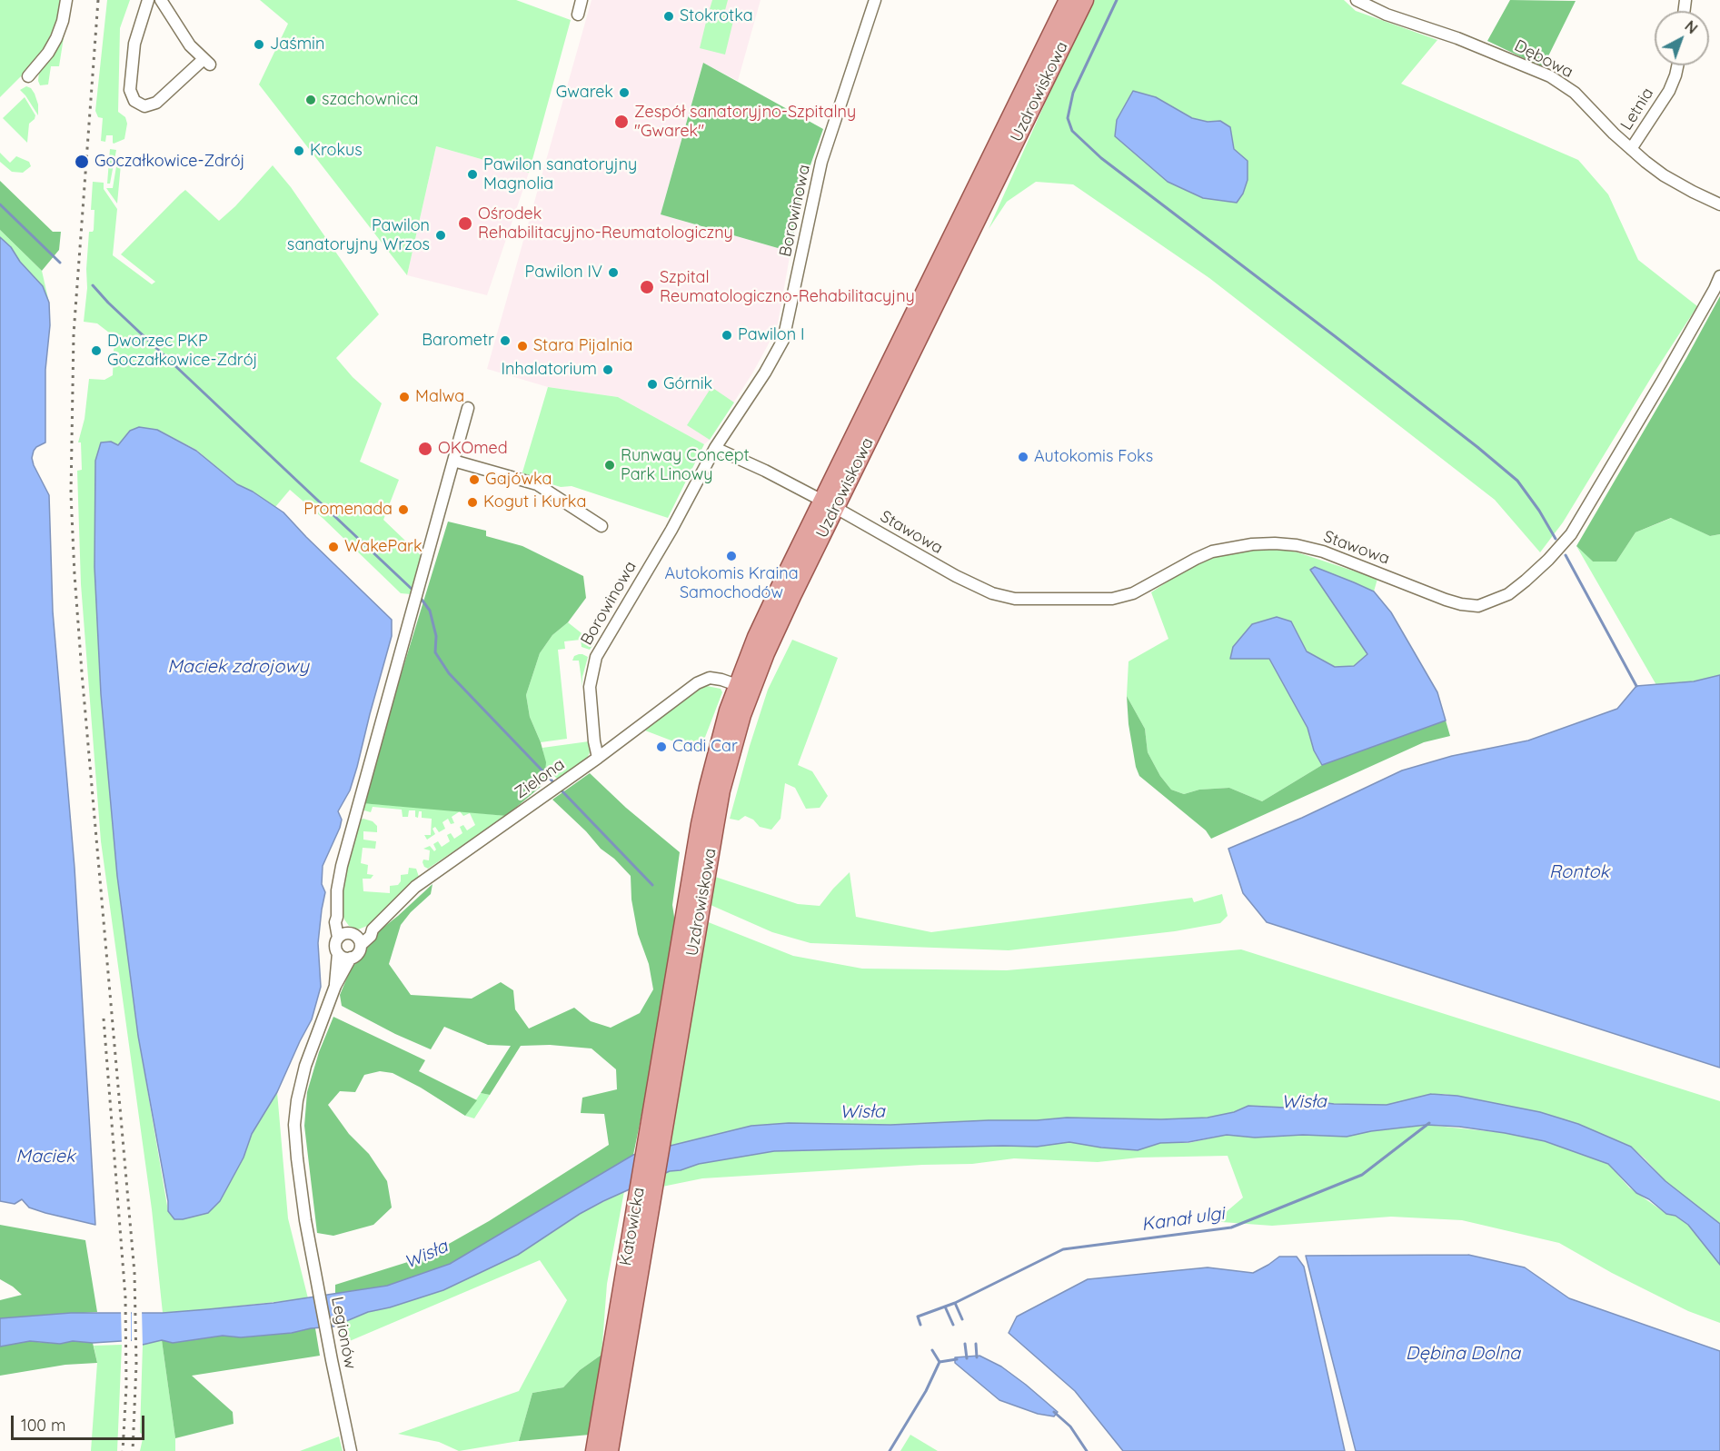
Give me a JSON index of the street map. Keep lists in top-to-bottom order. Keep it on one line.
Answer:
{"streets":{"main road":["Uzdrowiskowa","Katowicka"],"street":["Dębowa","Letnia","Borowinowa","Stawowa","Zielona","Legionów"]},"crossings":[["Dębowa","Letnia"],["Uzdrowiskowa","Stawowa"],["Uzdrowiskowa","Zielona"],["Uzdrowiskowa","Katowicka"],["Borowinowa","Zielona"]],"water":["Maciek zdrojowy","Rontok","Wisła","Maciek","Kanał ulgi","Dębina Dolna"],"places":["Stokrotka","Jaśmin","Gwarek","szachownica","Zespół sanatoryjno-Szpitalny \"Gwarek\"","Krokus","Goczałkowice-Zdrój","Pawilon sanatoryjny Magnolia","Ośrodek Rehabilitacyjno-Reumatologiczny","Pawilon sanatoryjny Wrzos","Pawilon IV","Szpital Reumatologiczno-Rehabilitacyjny","Pawilon I","Barometr","Stara Pijalnia","Dworzec PKP Goczałkowice-Zdrój","Inhalatorium","Górnik","Malwa","OKOmed","Autokomis Foks","Runway Concept Park Linowy","Gajówka","Kogut i Kurka","Promenada","WakePark","Autokomis Kraina Samochodów","Cadi Car"],"scale_bar":"100 m","north":"top right"}
